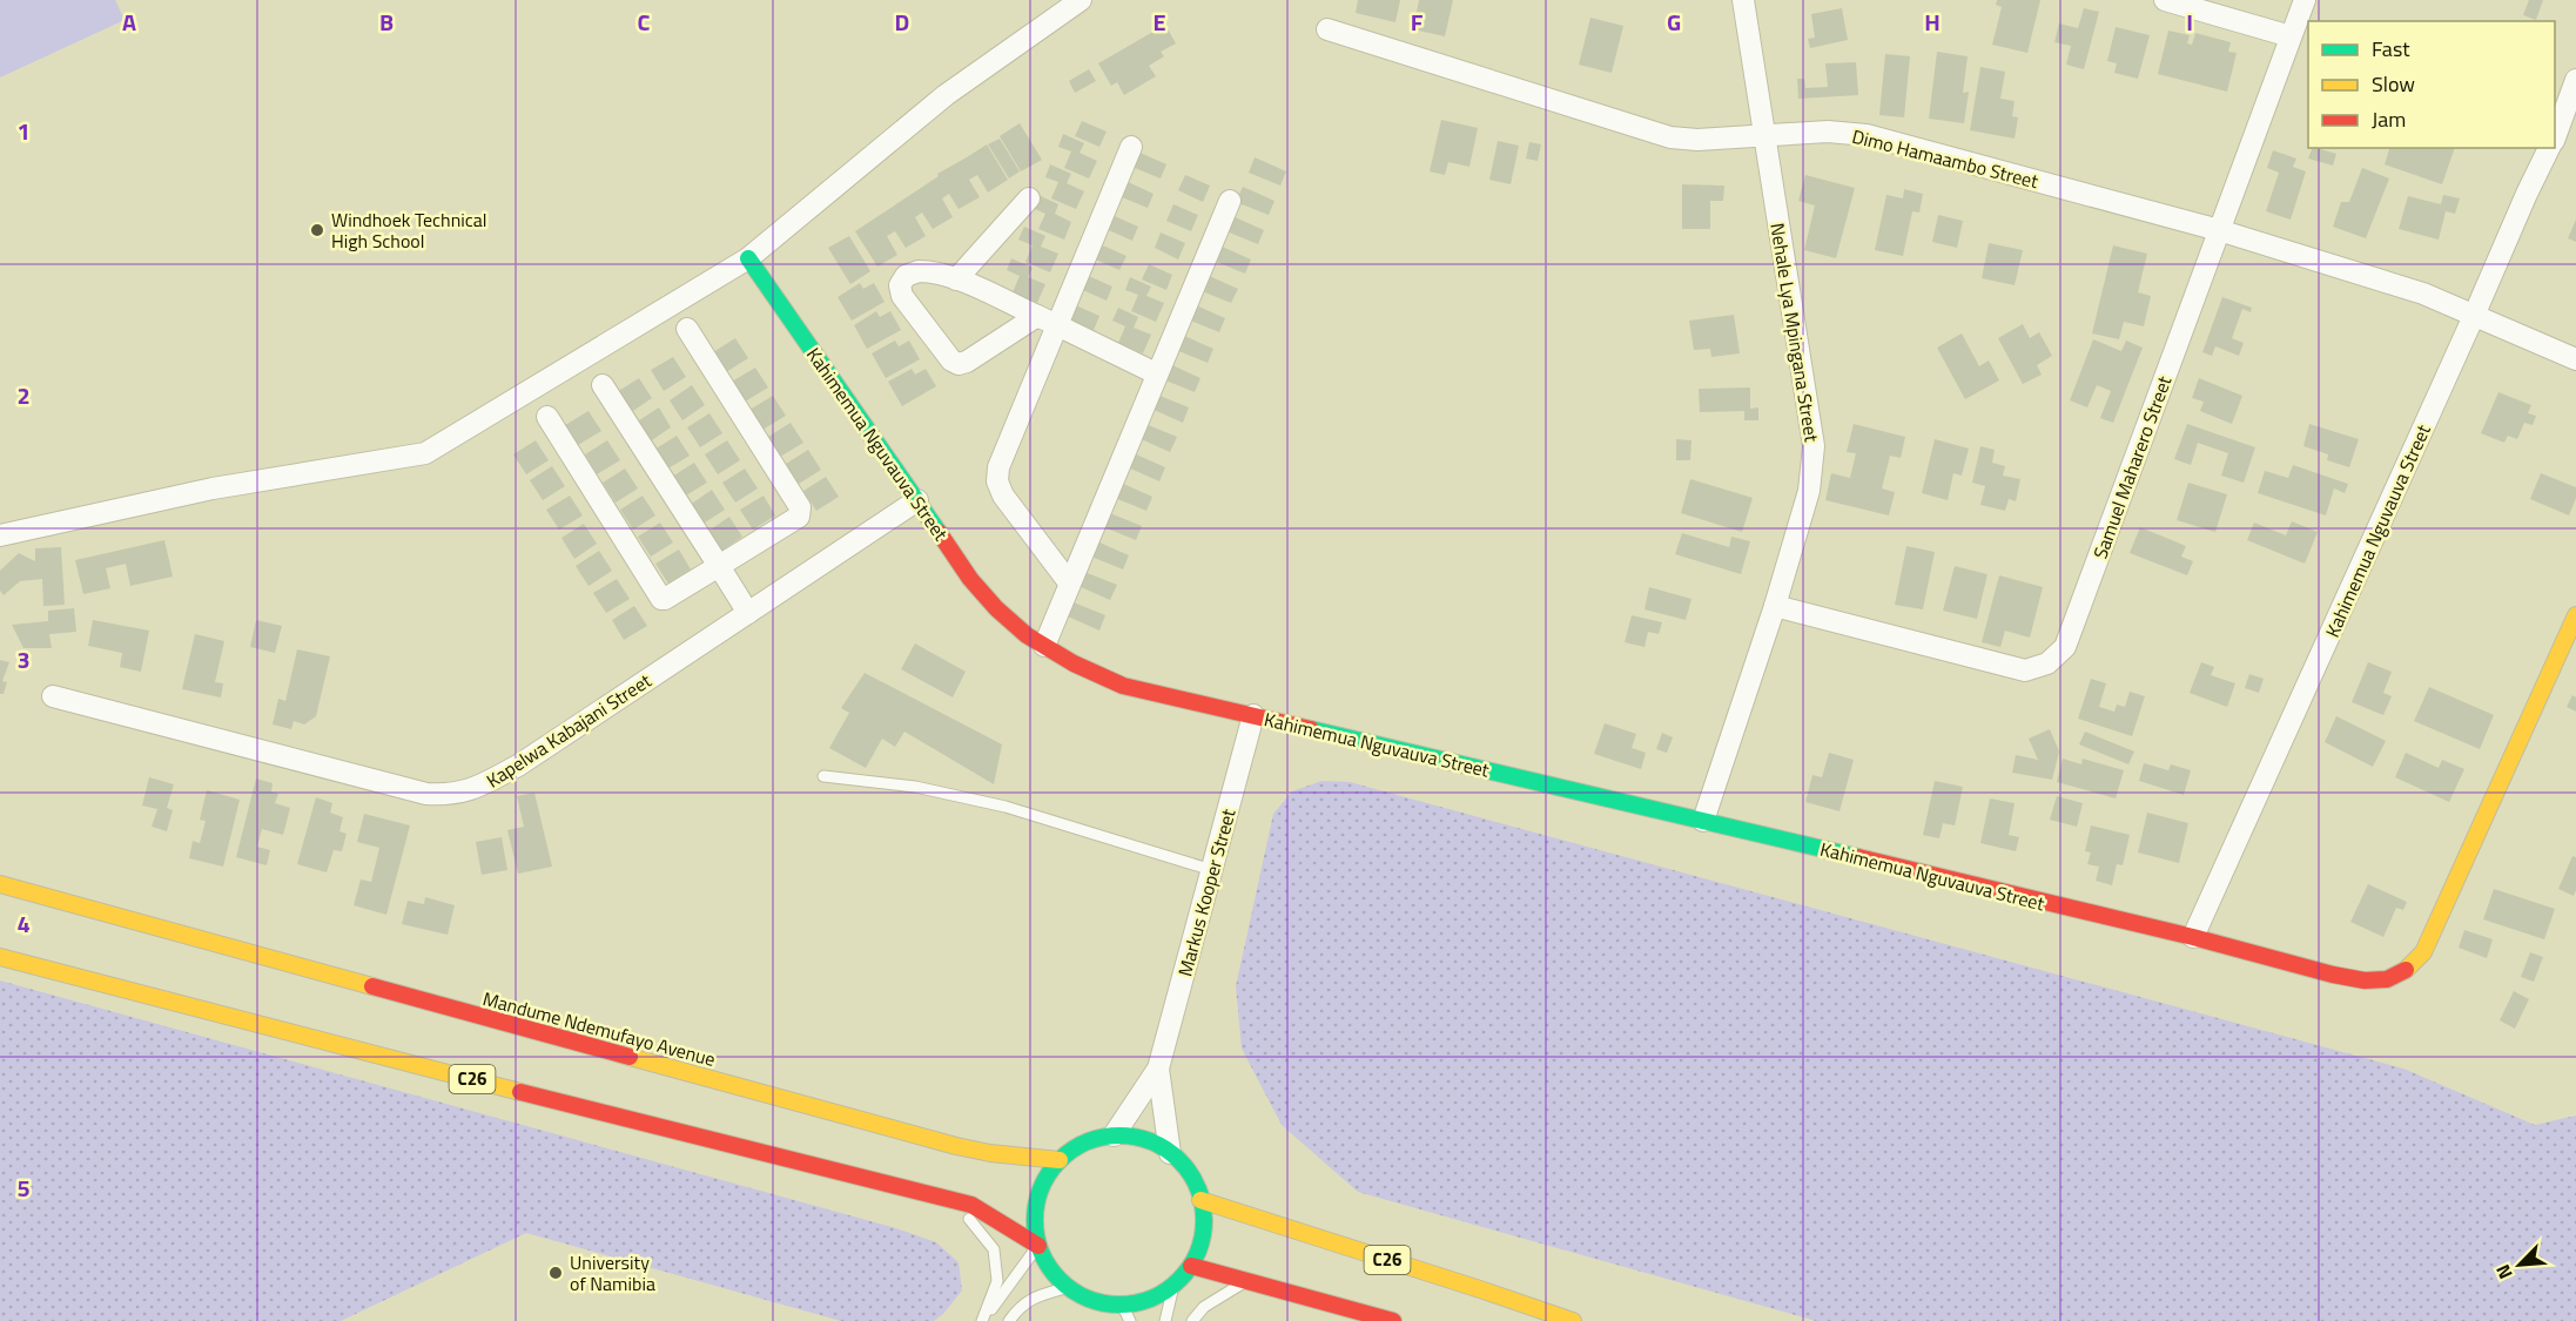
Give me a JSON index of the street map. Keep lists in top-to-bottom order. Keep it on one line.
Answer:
{"streets":{"main road":["Kahimemua Nguvauva Street","Mandume Ndemufayo Avenue","C26"],"street":["Dimo Hamaambo Street","Nehale Lya Mpingana Street","Samuel Maharero Street","Kapelwa Kabajani Street","Markus Kooper Street"]},"crossings":[["Dimo Hamaambo Street","Nehale Lya Mpingana Street"],["Dimo Hamaambo Street","Kahimemua Nguvauva Street"],["Dimo Hamaambo Street","Samuel Maharero Street"],["Nehale Lya Mpingana Street","Kahimemua Nguvauva Street"],["Nehale Lya Mpingana Street","Samuel Maharero Street"],["Kahimemua Nguvauva Street","Kapelwa Kabajani Street"],["Kahimemua Nguvauva Street","Markus Kooper Street"],["Mandume Ndemufayo Avenue","C26"]],"places":["Windhoek Technical High School","University of Namibia"],"legend":["Fast","Slow","Jam"],"north":"bottom left","grid":{"columns":["A","B","C","D","E","F","G","H","I"],"rows":["1","2","3","4","5"]}}
